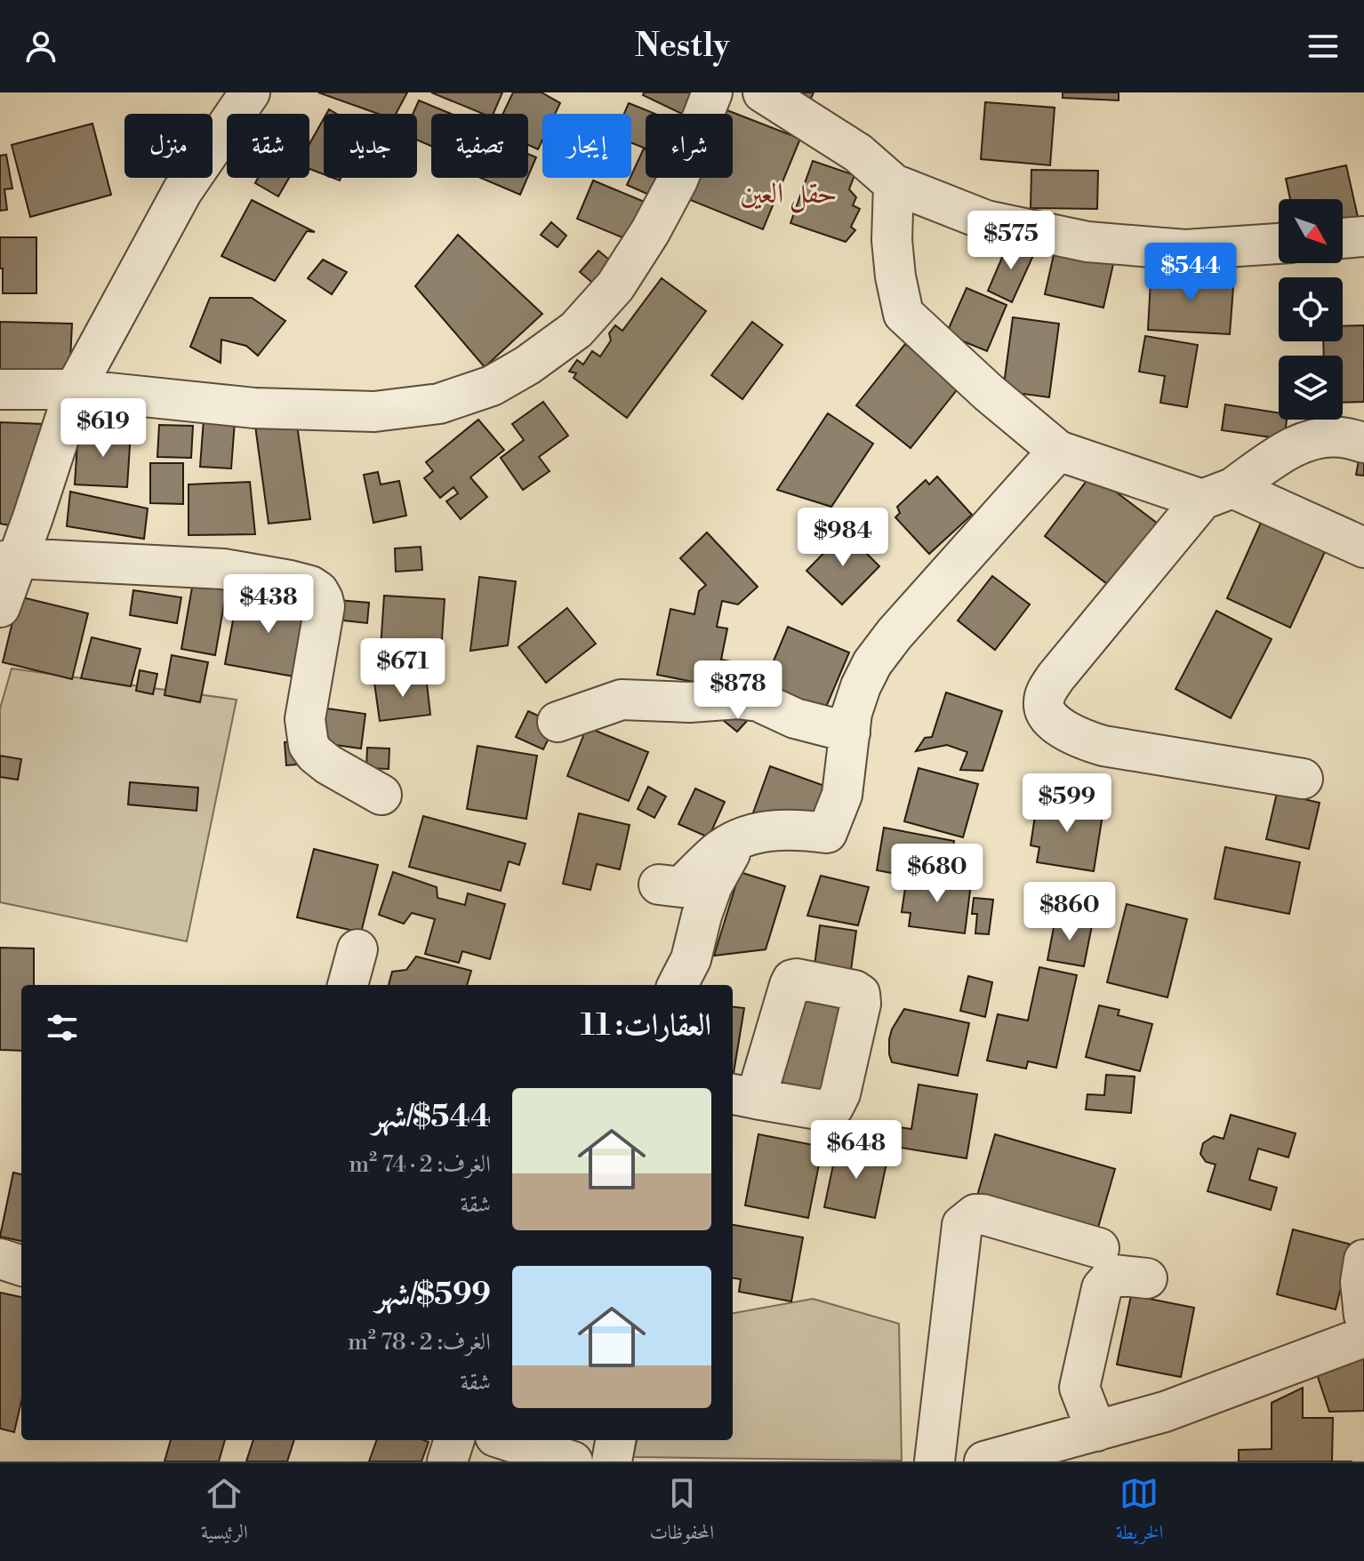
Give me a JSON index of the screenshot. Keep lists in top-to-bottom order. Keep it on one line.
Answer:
{"districts":["حقل العين"],"north":"bottom right","page":{"header":"Nestly","chip":["شراء","إيجار","تصفية","جديد","شقة","منزل"],"price":["$575","$544","$619","$984","$438","$671","$878","$599","$680","$860","$648"],"heading":"العقارات: 11","list":[{"name":"$544/شهر","note":"الغرف: 2 · 74 m² · شقة"},{"name":"$599/شهر","note":"الغرف: 2 · 78 m² · شقة"}],"tabs":["الخريطة","المحفوظات","الرئيسية"]}}
